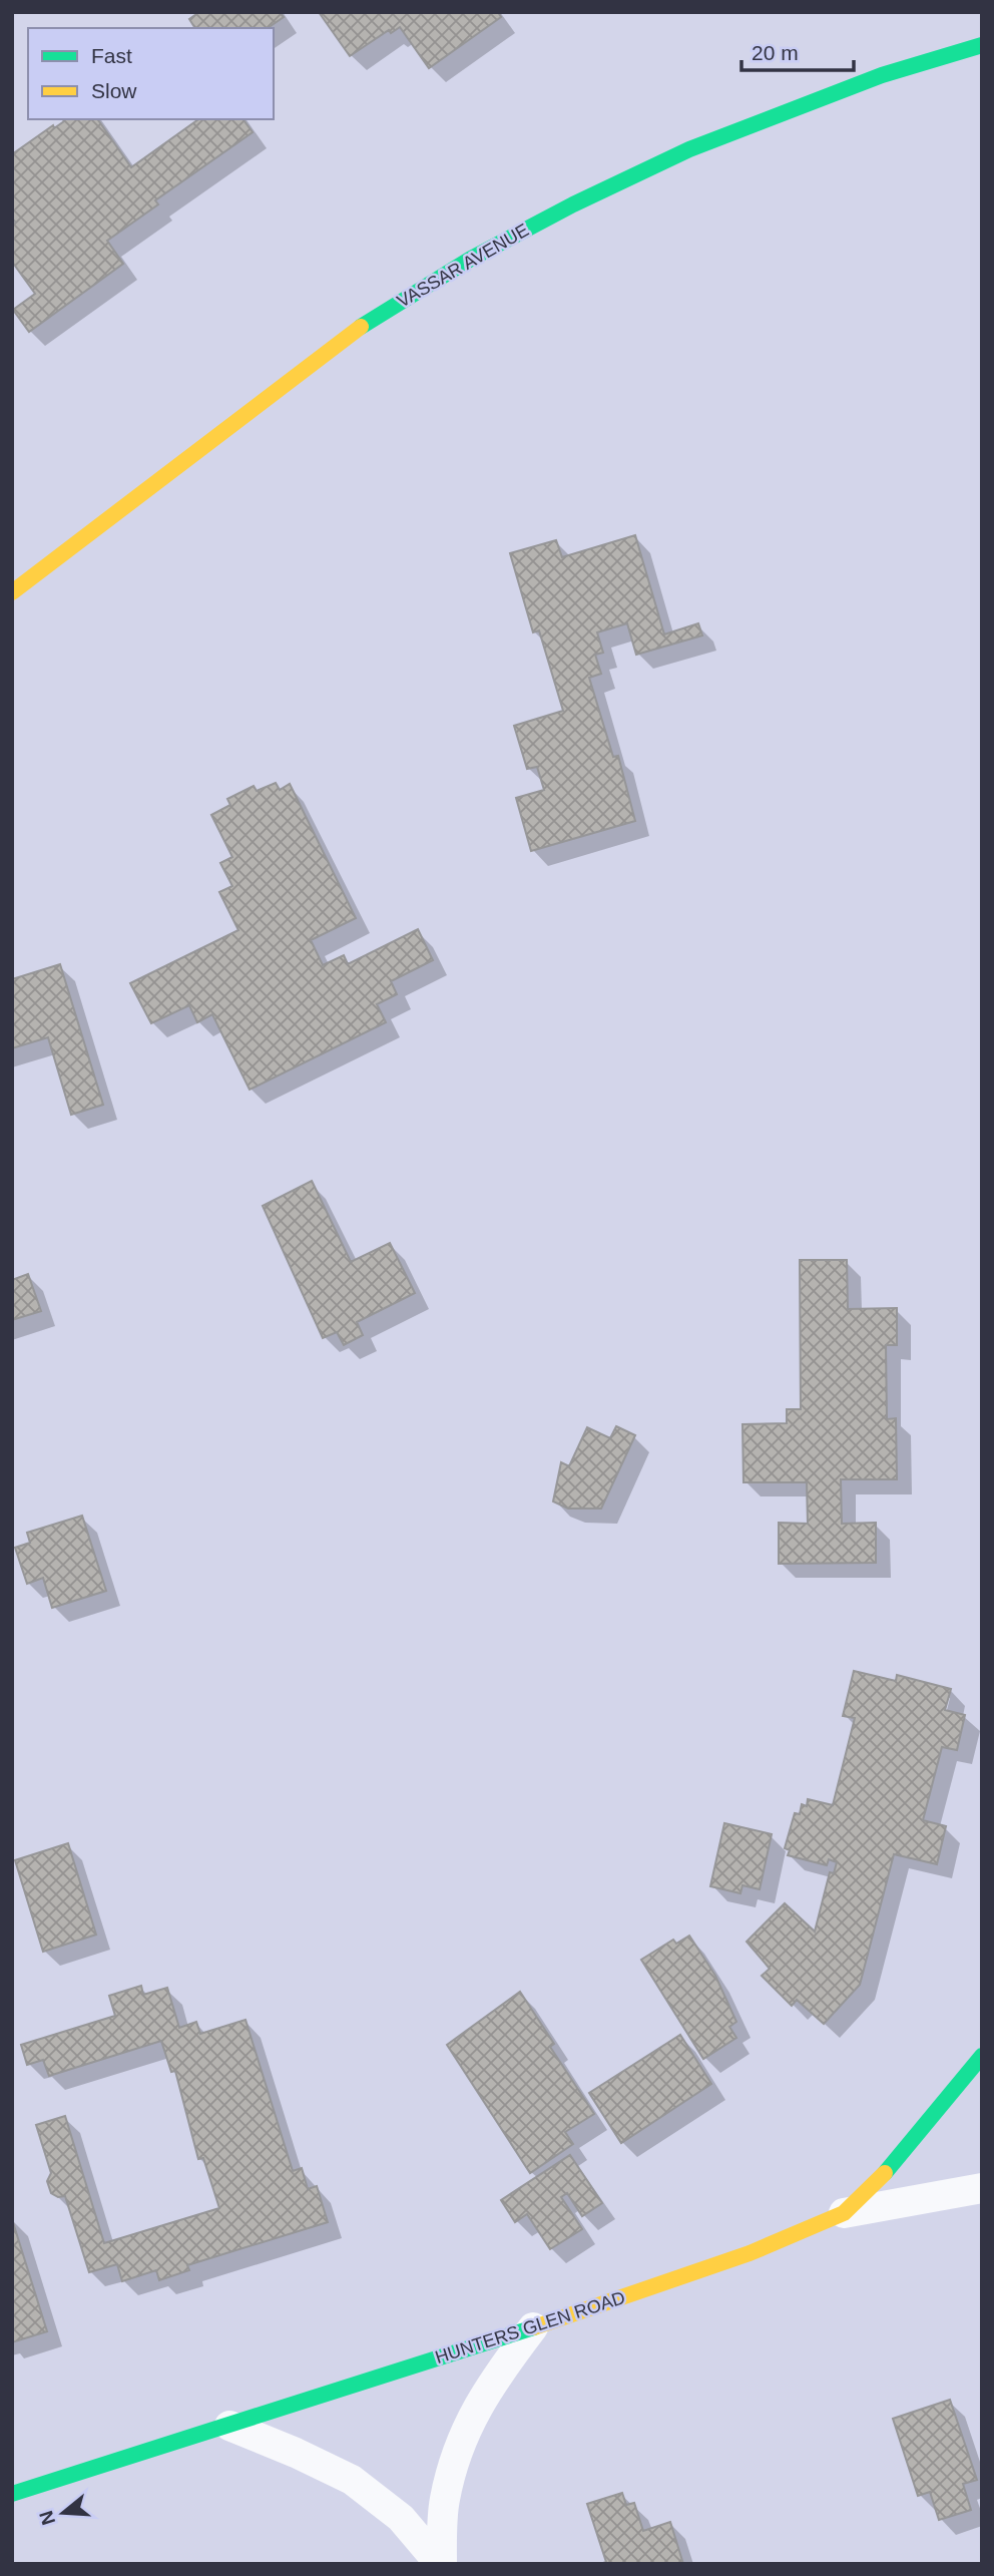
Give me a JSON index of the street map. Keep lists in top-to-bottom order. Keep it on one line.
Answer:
{"streets":{"street":["VASSAR AVENUE","HUNTERS GLEN ROAD"]},"legend":["Fast","Slow"],"scale_bar":"20 m","north":"left"}
